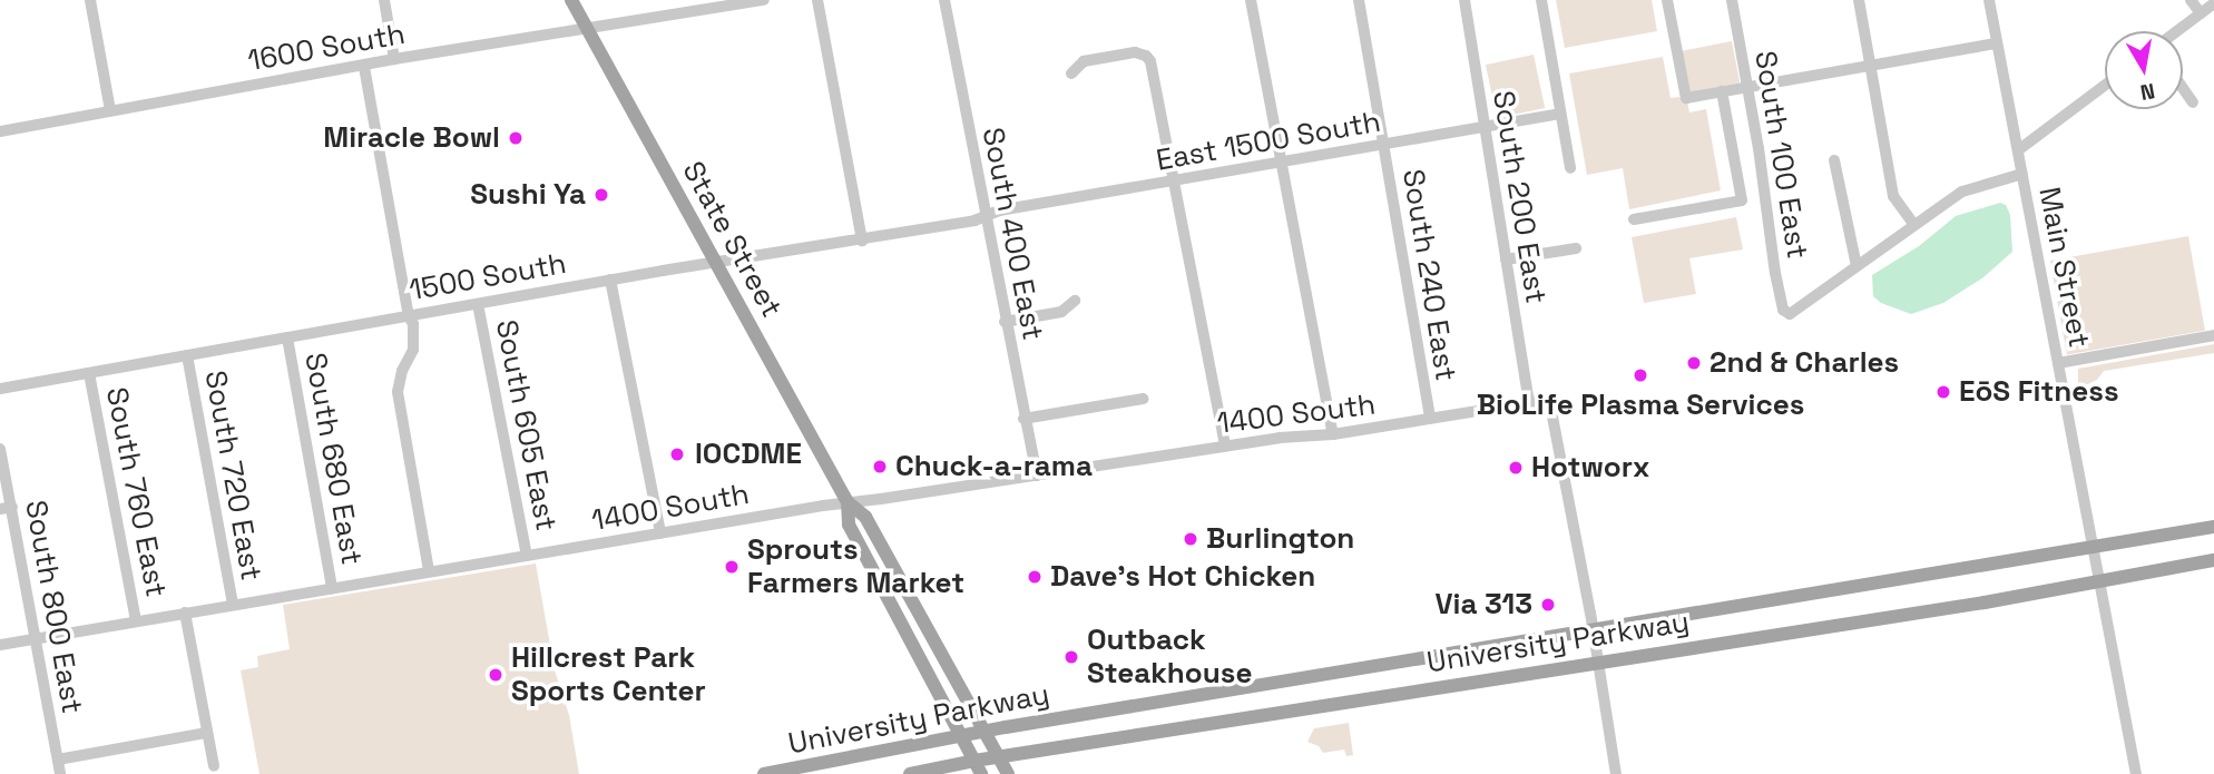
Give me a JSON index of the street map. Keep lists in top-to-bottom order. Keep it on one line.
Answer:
{"streets":{"main road":["State Street","University Parkway"],"street":["1600 South","East 1500 South","South 100 East","South 200 East","South 400 East","Main Street","South 240 East","1500 South","1400 South","South 605 East","South 680 East","South 720 East","South 760 East","South 800 East"]},"crossings":[["1600 South","State Street"],["East 1500 South","South 200 East"],["East 1500 South","South 400 East"],["East 1500 South","South 240 East"],["East 1500 South","1500 South"],["South 200 East","1400 South"],["South 400 East","1500 South"],["South 400 East","1400 South"],["State Street","1500 South"],["State Street","1400 South"],["State Street","University Parkway"],["Main Street","University Parkway"],["South 240 East","1400 South"],["1500 South","South 605 East"],["1500 South","South 680 East"],["1500 South","South 720 East"],["1500 South","South 760 East"],["1400 South","South 605 East"],["1400 South","South 680 East"],["1400 South","South 720 East"],["1400 South","South 760 East"],["1400 South","South 800 East"],["1400 South","University Parkway"]],"places":["Miracle Bowl","Sushi Ya","2nd & Charles","BioLife Plasma Services","EōS Fitness","IOCDME","Chuck-a-rama","Hotworx","Burlington","Sprouts Farmers Market","Dave's Hot Chicken","Via 313","Outback Steakhouse","Hillcrest Park Sports Center"],"north":"bottom"}
